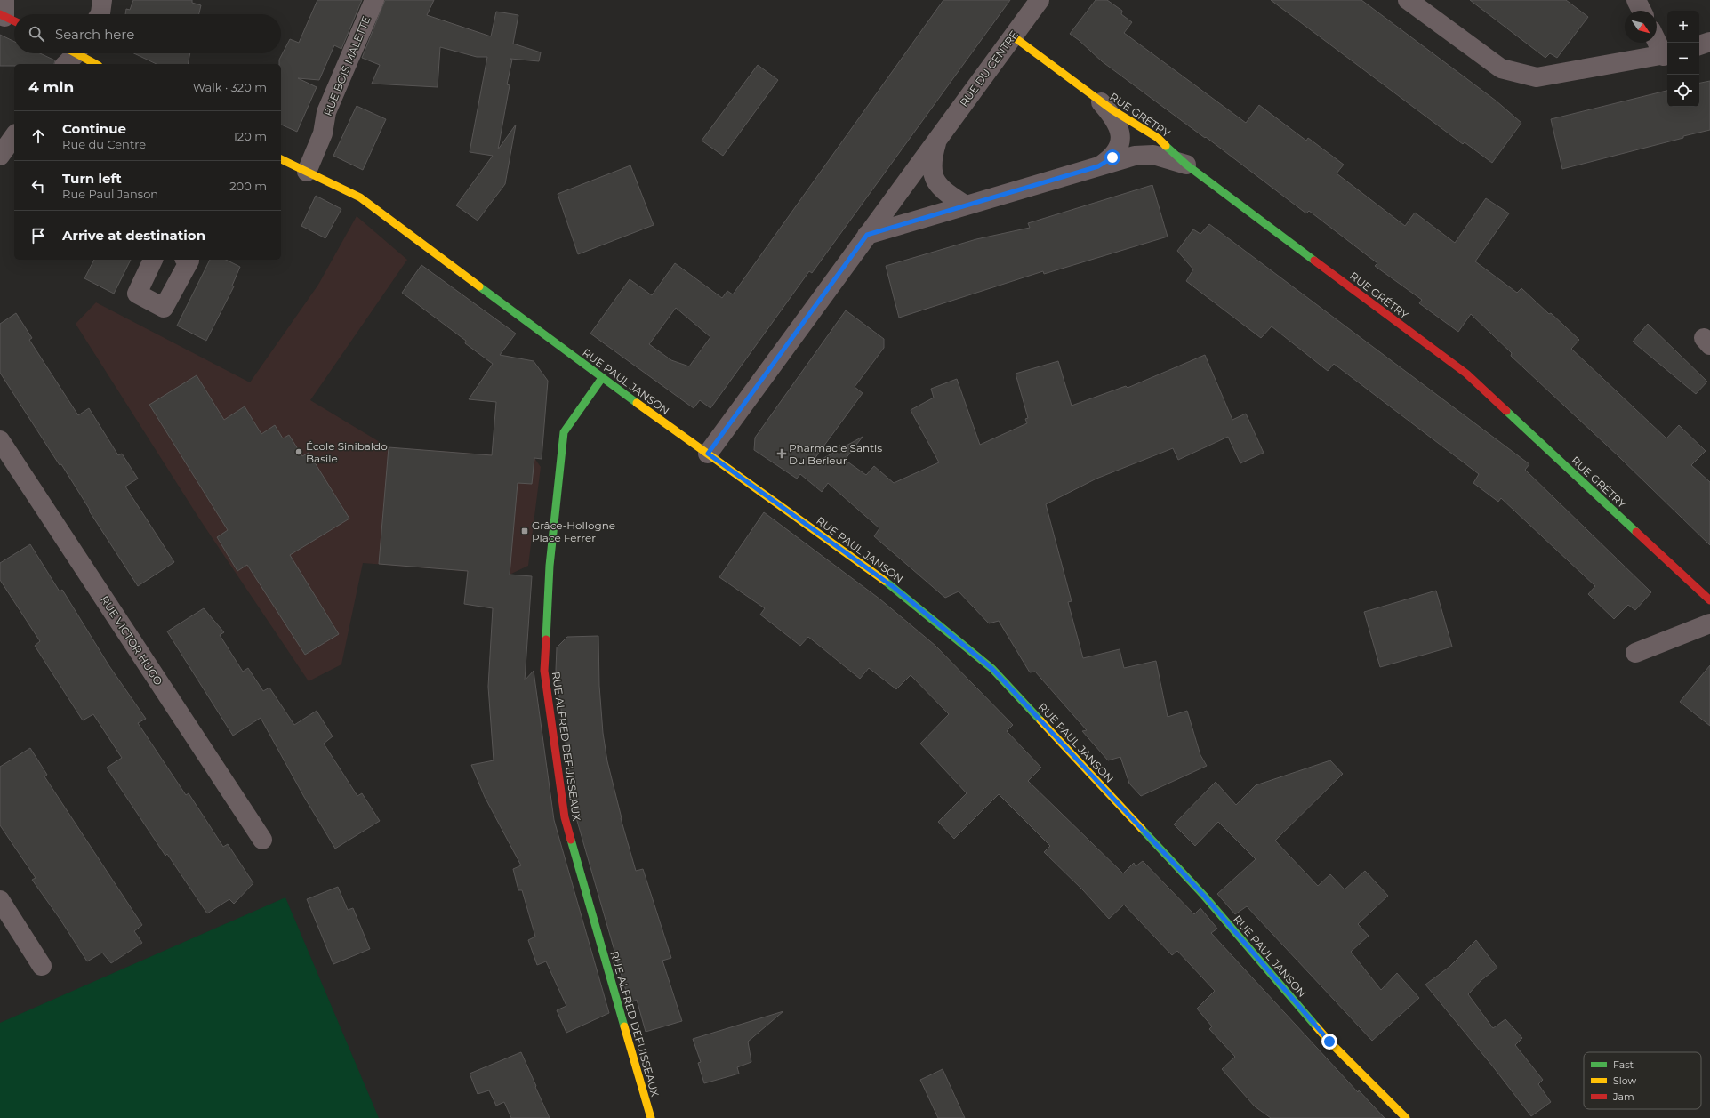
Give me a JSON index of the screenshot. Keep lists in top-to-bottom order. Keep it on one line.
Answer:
{"streets":{"street":["RUE BOIS MALETTE","RUE DU CENTRE","RUE GRÉTRY","RUE PAUL JANSON","RUE VICTOR HUGO","RUE ALFRED DEFUISSEAUX"]},"crossings":[["RUE BOIS MALETTE","RUE PAUL JANSON"],["RUE DU CENTRE","RUE GRÉTRY"],["RUE DU CENTRE","RUE PAUL JANSON"],["RUE PAUL JANSON","RUE ALFRED DEFUISSEAUX"]],"places":{"other":["École Sinibaldo Basile"],"health":["Pharmacie Santis Du Berleur"],"transit":["Grâce-Hollogne Place Ferrer"]},"legend":["Fast","Slow","Jam"],"north":"bottom right","page":{"map_buttons":["+","−"],"search":"Search here","heading":["4 min","Walk · 320 m"],"list":[["Continue","Rue du Centre","120 m"],["Turn left","Rue Paul Janson","200 m"],"Arrive at destination"]}}
